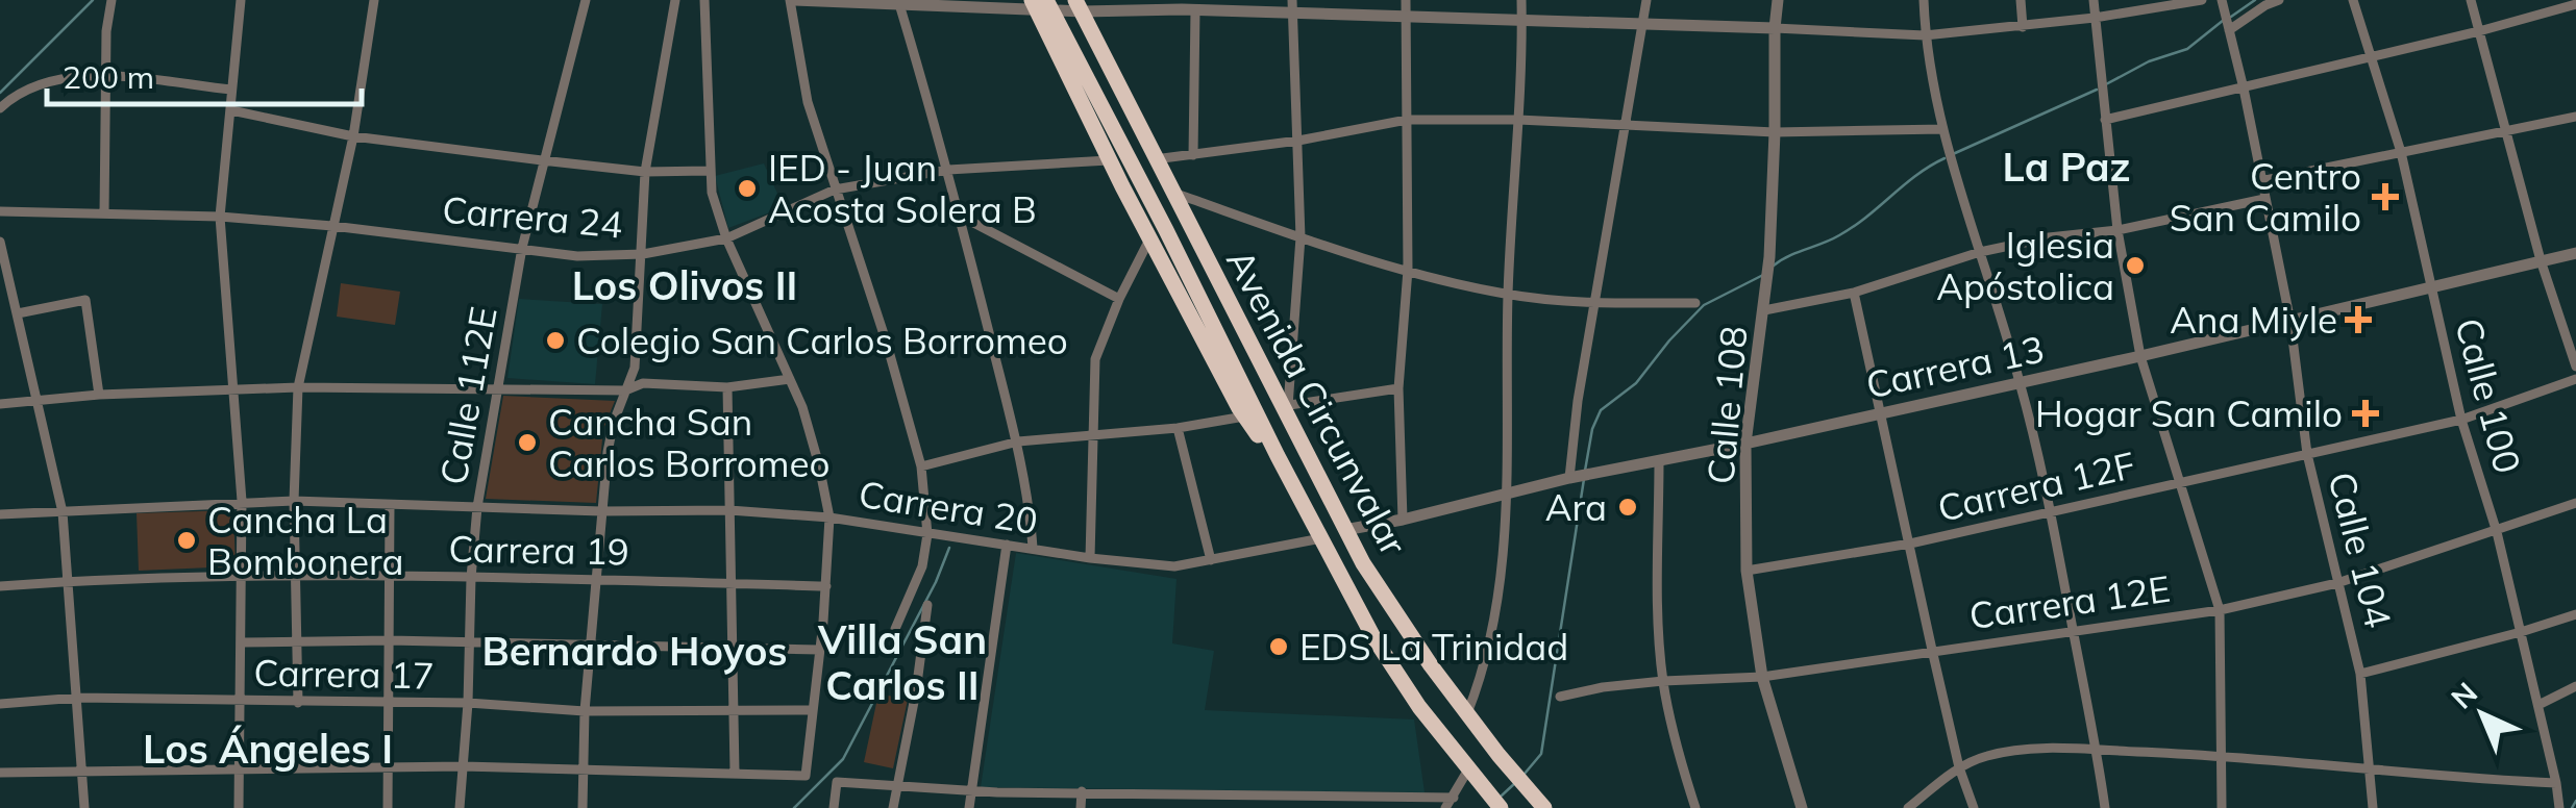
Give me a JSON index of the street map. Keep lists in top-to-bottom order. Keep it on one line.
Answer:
{"streets":{"highway":["Avenida Circunvalar"],"street":["Carrera 24","Carrera 13","Calle 112E","Calle 100","Calle 108","Carrera 12F","Carrera 20","Carrera 19","Calle 104","Carrera 12E","Carrera 17"]},"crossings":[["Carrera 24","Calle 112E"],["Carrera 13","Calle 100"],["Carrera 13","Avenida Circunvalar"],["Carrera 13","Calle 108"],["Carrera 13","Calle 104"],["Calle 112E","Carrera 20"],["Calle 112E","Carrera 19"],["Calle 112E","Carrera 17"],["Calle 100","Carrera 12F"],["Calle 100","Carrera 12E"],["Avenida Circunvalar","Carrera 20"],["Calle 108","Carrera 12F"],["Calle 108","Carrera 12E"],["Carrera 12F","Calle 104"],["Calle 104","Carrera 12E"]],"districts":["La Paz","Los Olivos II","Villa San Carlos II","Bernardo Hoyos","Los Ángeles I"],"places":{"other":["IED - Juan Acosta Solera B","Iglesia Apóstolica","Colegio San Carlos Borromeo","Cancha San Carlos Borromeo","Ara","Cancha La Bombonera","EDS La Trinidad"],"health":["Centro San Camilo","Ana Miyle","Hogar San Camilo"]},"scale_bar":"200 m","north":"top left"}
